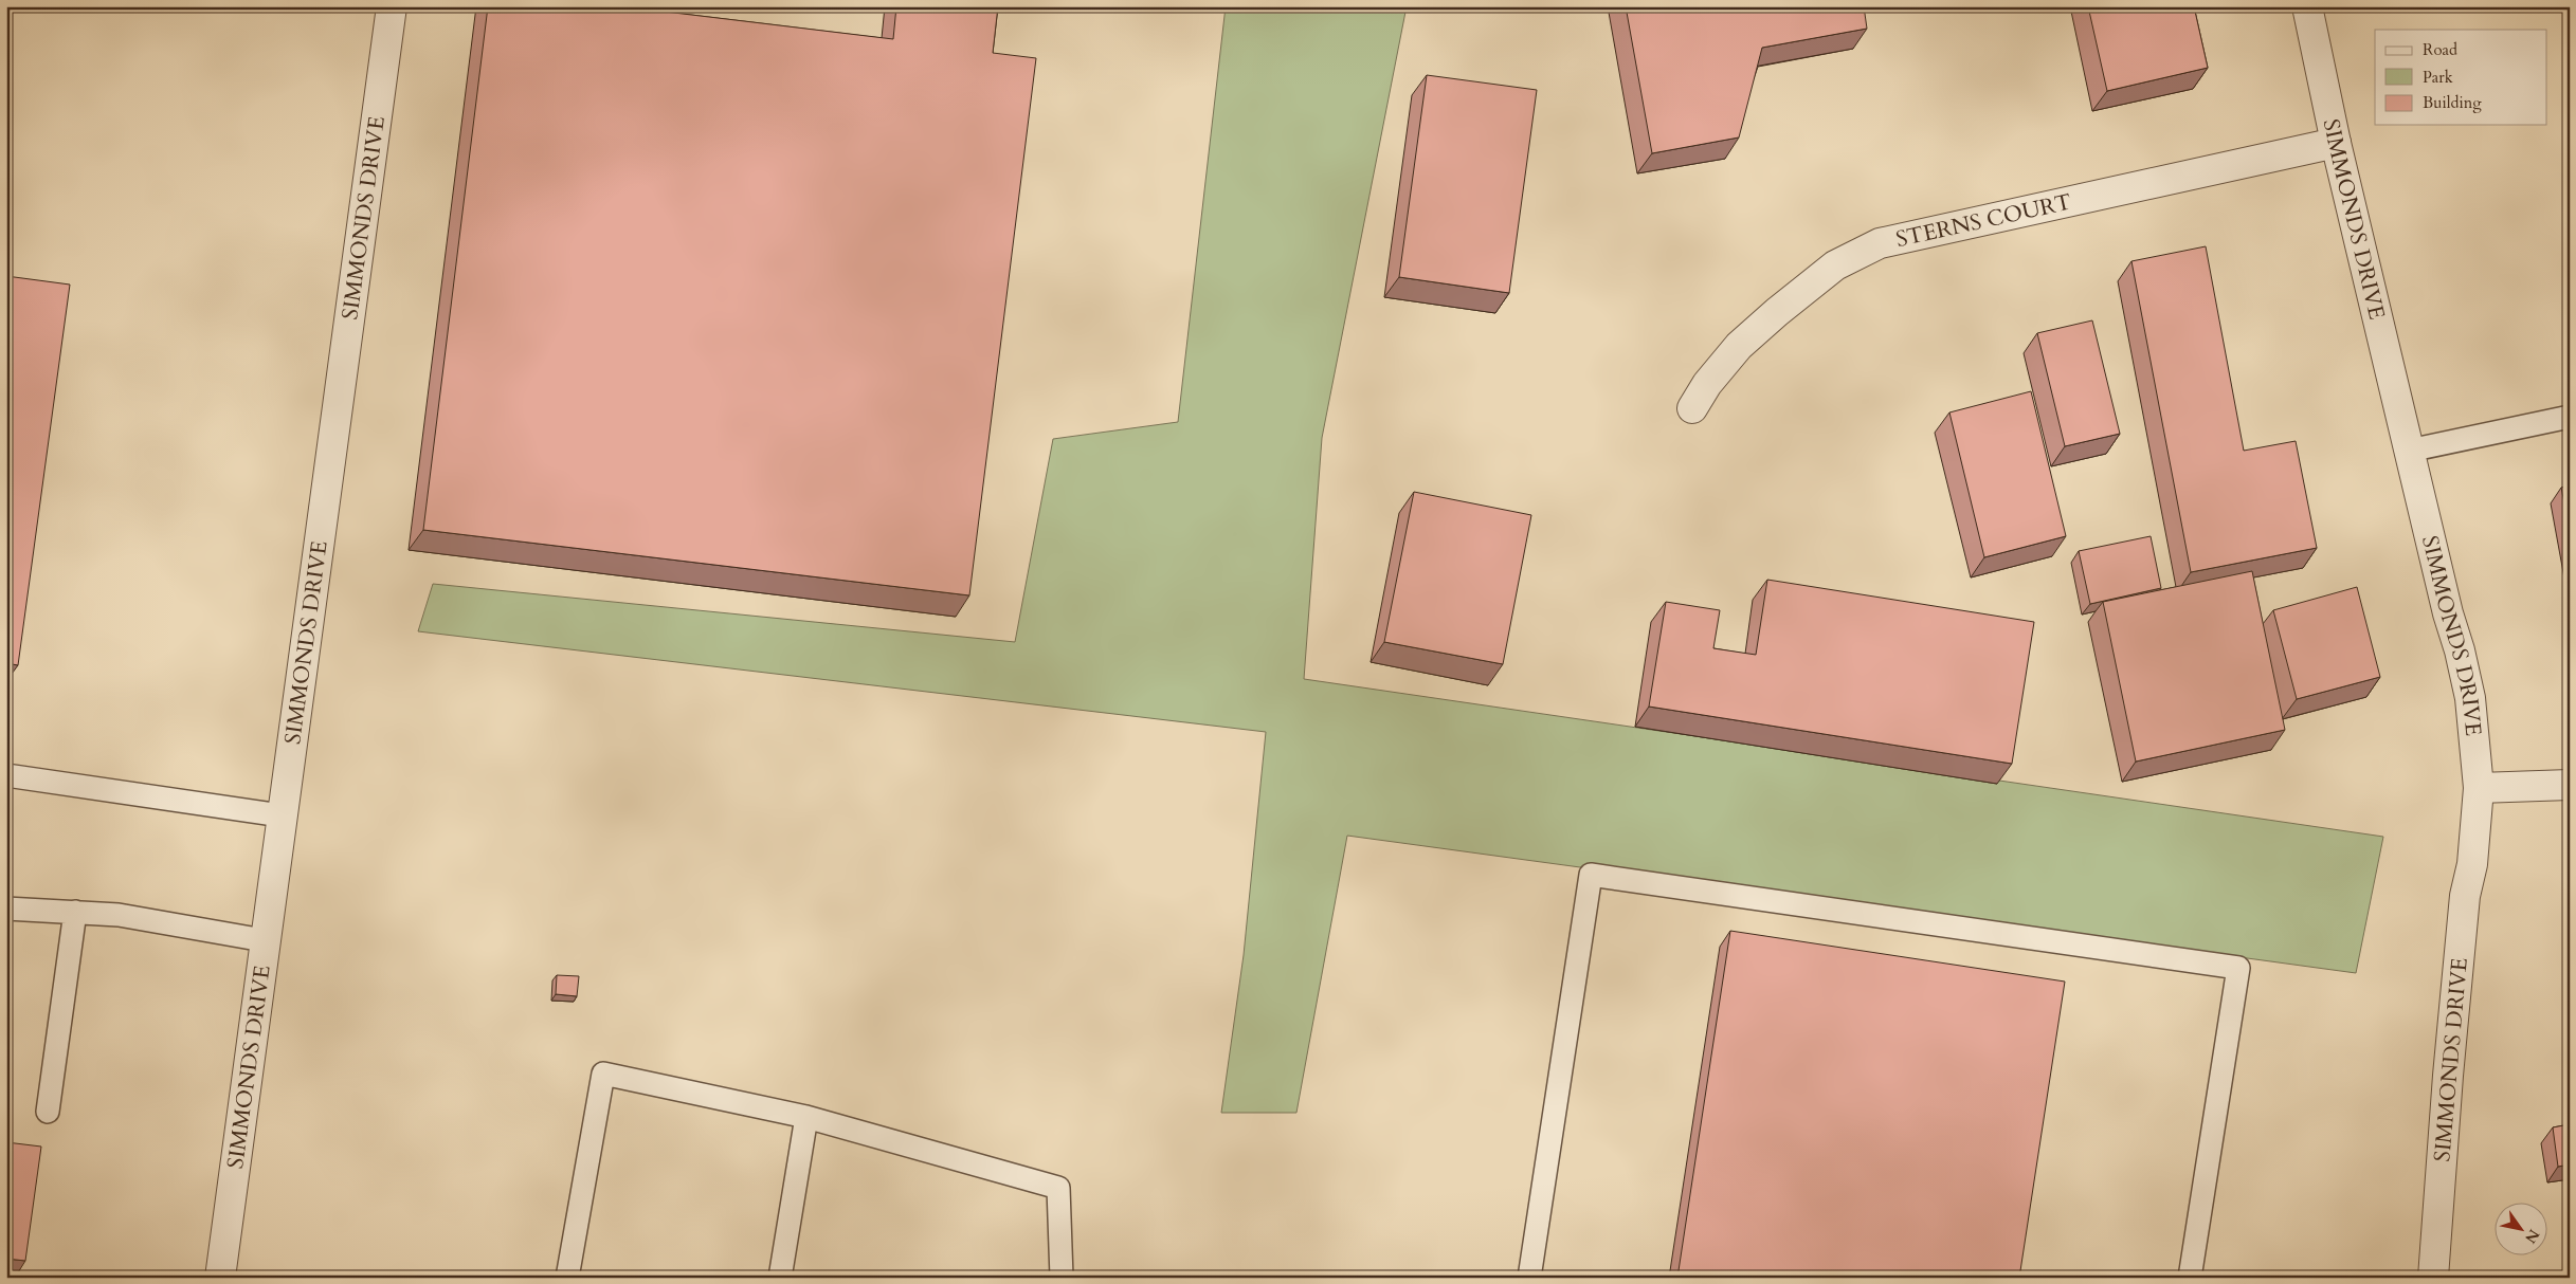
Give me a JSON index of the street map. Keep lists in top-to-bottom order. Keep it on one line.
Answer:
{"streets":{"street":["SIMMONDS DRIVE","STERNS COURT"]},"crossings":[["SIMMONDS DRIVE","STERNS COURT"]],"legend":["Road","Park","Building"],"north":"bottom right"}
